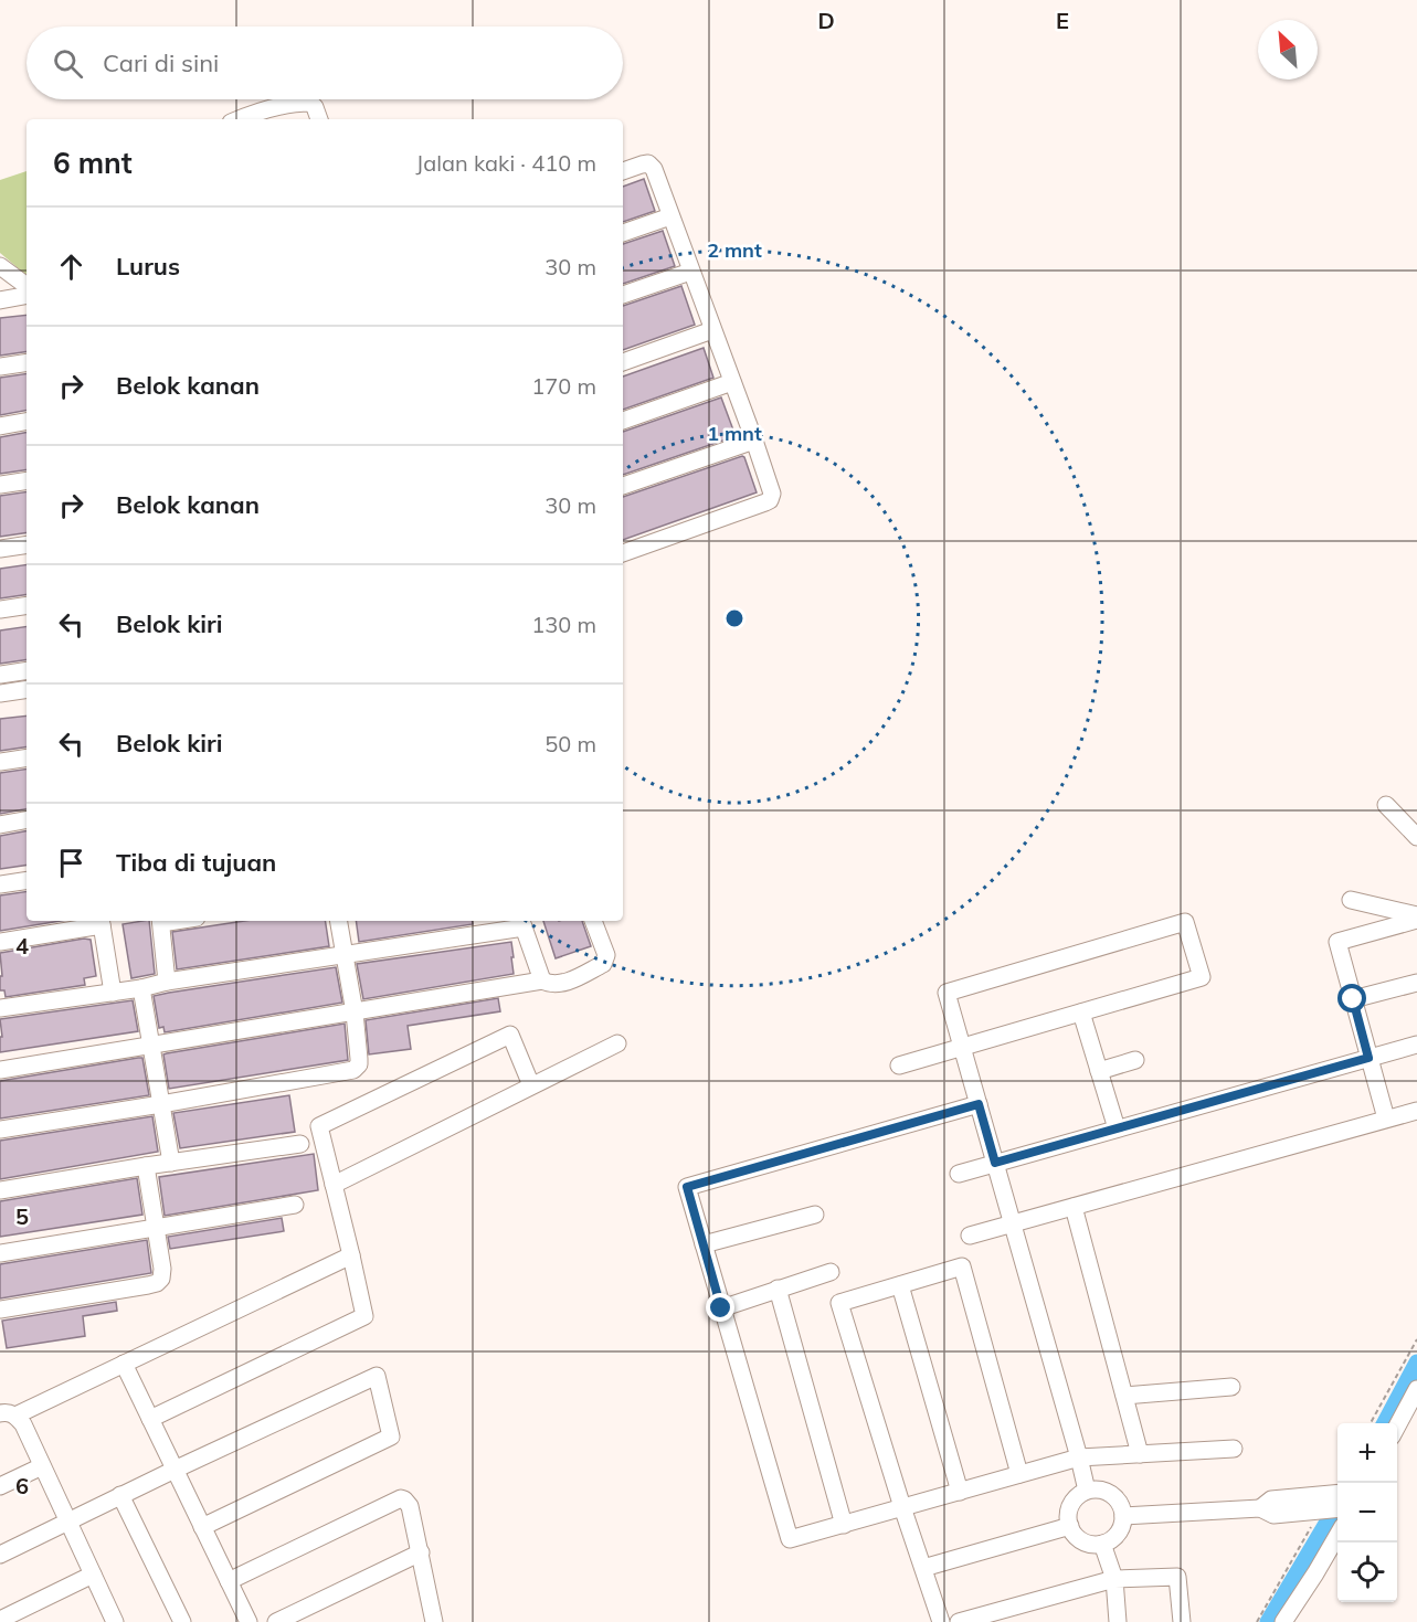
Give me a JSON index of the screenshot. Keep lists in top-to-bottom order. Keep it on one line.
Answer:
{"north":"top left","page":{"search":"Cari di sini","heading":["6 mnt","Jalan kaki · 410 m"],"list":[["Lurus","30 m"],["Belok kanan","170 m"],["Belok kanan","30 m"],["Belok kiri","130 m"],["Belok kiri","50 m"],"Tiba di tujuan"],"map_buttons":["+","−"]},"grid":{"columns":["D","E"],"rows":["4","5","6"]},"rings":["2 mnt","1 mnt"]}
